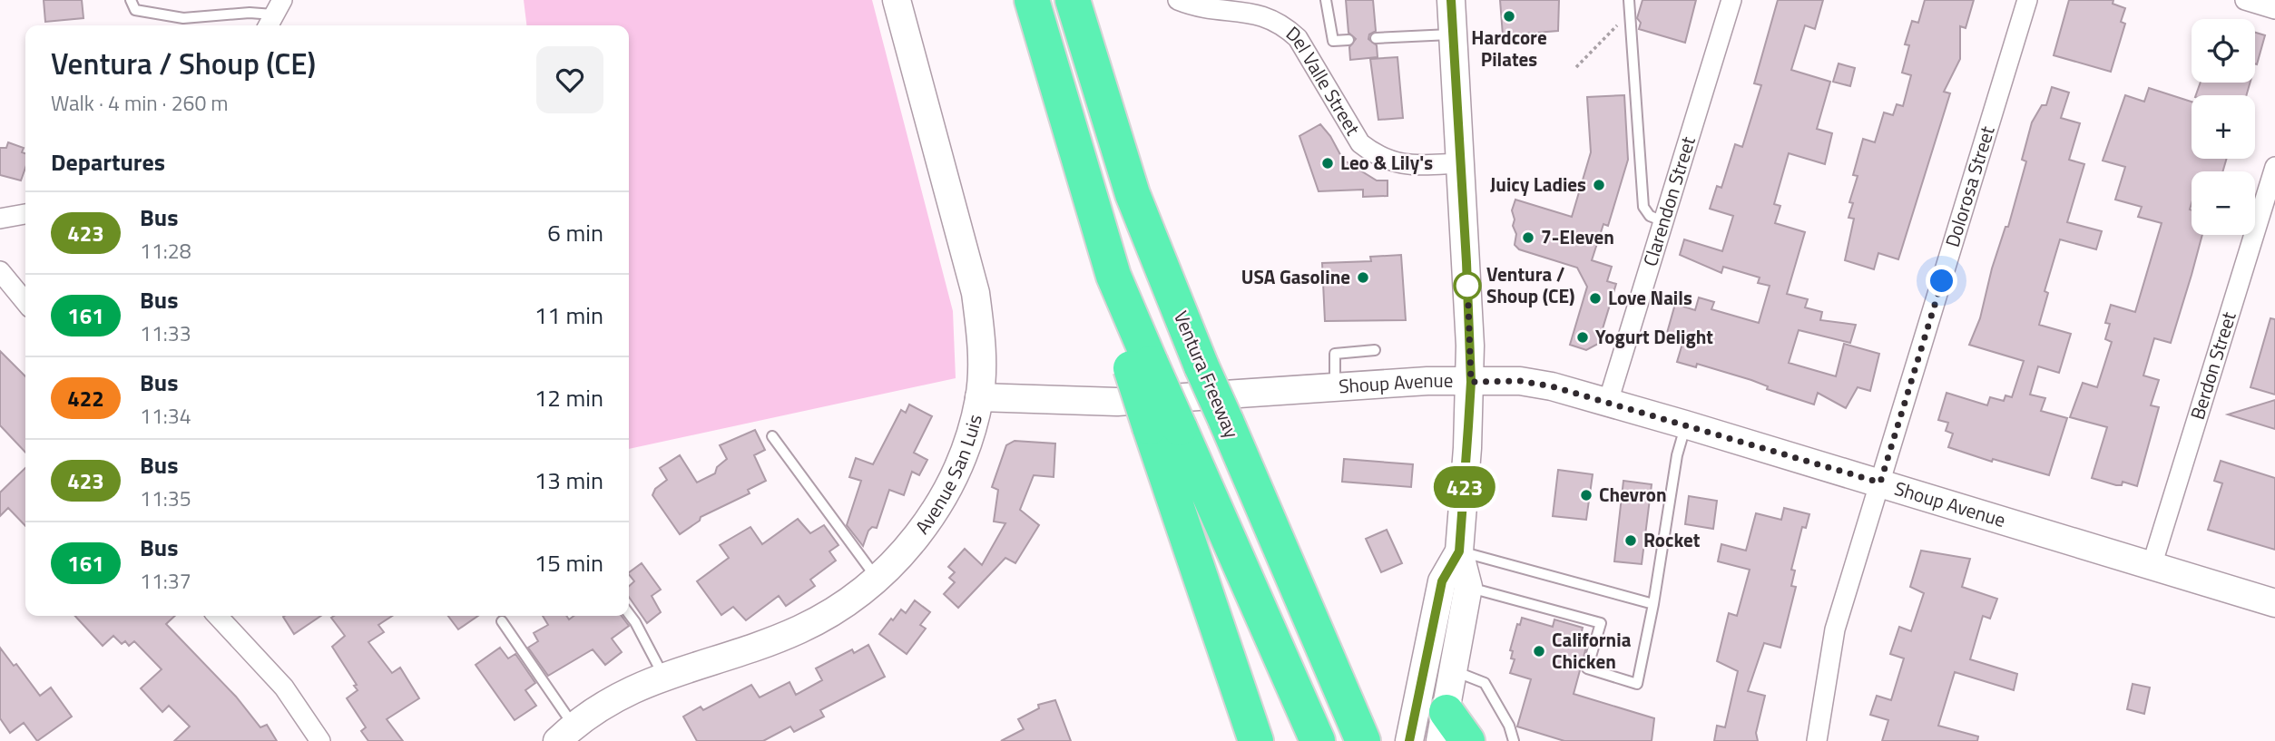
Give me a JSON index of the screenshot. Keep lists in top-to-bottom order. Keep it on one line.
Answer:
{"streets":{"highway":["Ventura Freeway"],"main road":["Shoup Avenue","Avenue San Luis"],"street":["Del Valle Street","Dolorosa Street","Clarendon Street","Berdon Street"]},"crossings":[["Dolorosa Street","Shoup Avenue"],["Clarendon Street","Shoup Avenue"],["Berdon Street","Shoup Avenue"],["Shoup Avenue","Avenue San Luis"]],"places":["Hardcore Pilates","Leo & Lily's","Juicy Ladies","7-Eleven","USA Gasoline","Ventura / Shoup (CE)","Love Nails","Yogurt Delight","Chevron","Rocket","California Chicken"],"lines":["bus line 423"],"page":{"on_map":"423","map_buttons":["+","−"],"heading":[["Ventura / Shoup (CE)","Walk · 4 min · 260 m"],"Departures"],"list":[{"mark":"423","name":"Bus","note":"11:28","value":"6 min"},{"mark":"161","name":"Bus","note":"11:33","value":"11 min"},{"mark":"422","name":"Bus","note":"11:34","value":"12 min"},{"mark":"423","name":"Bus","note":"11:35","value":"13 min"},{"mark":"161","name":"Bus","note":"11:37","value":"15 min"}]}}
